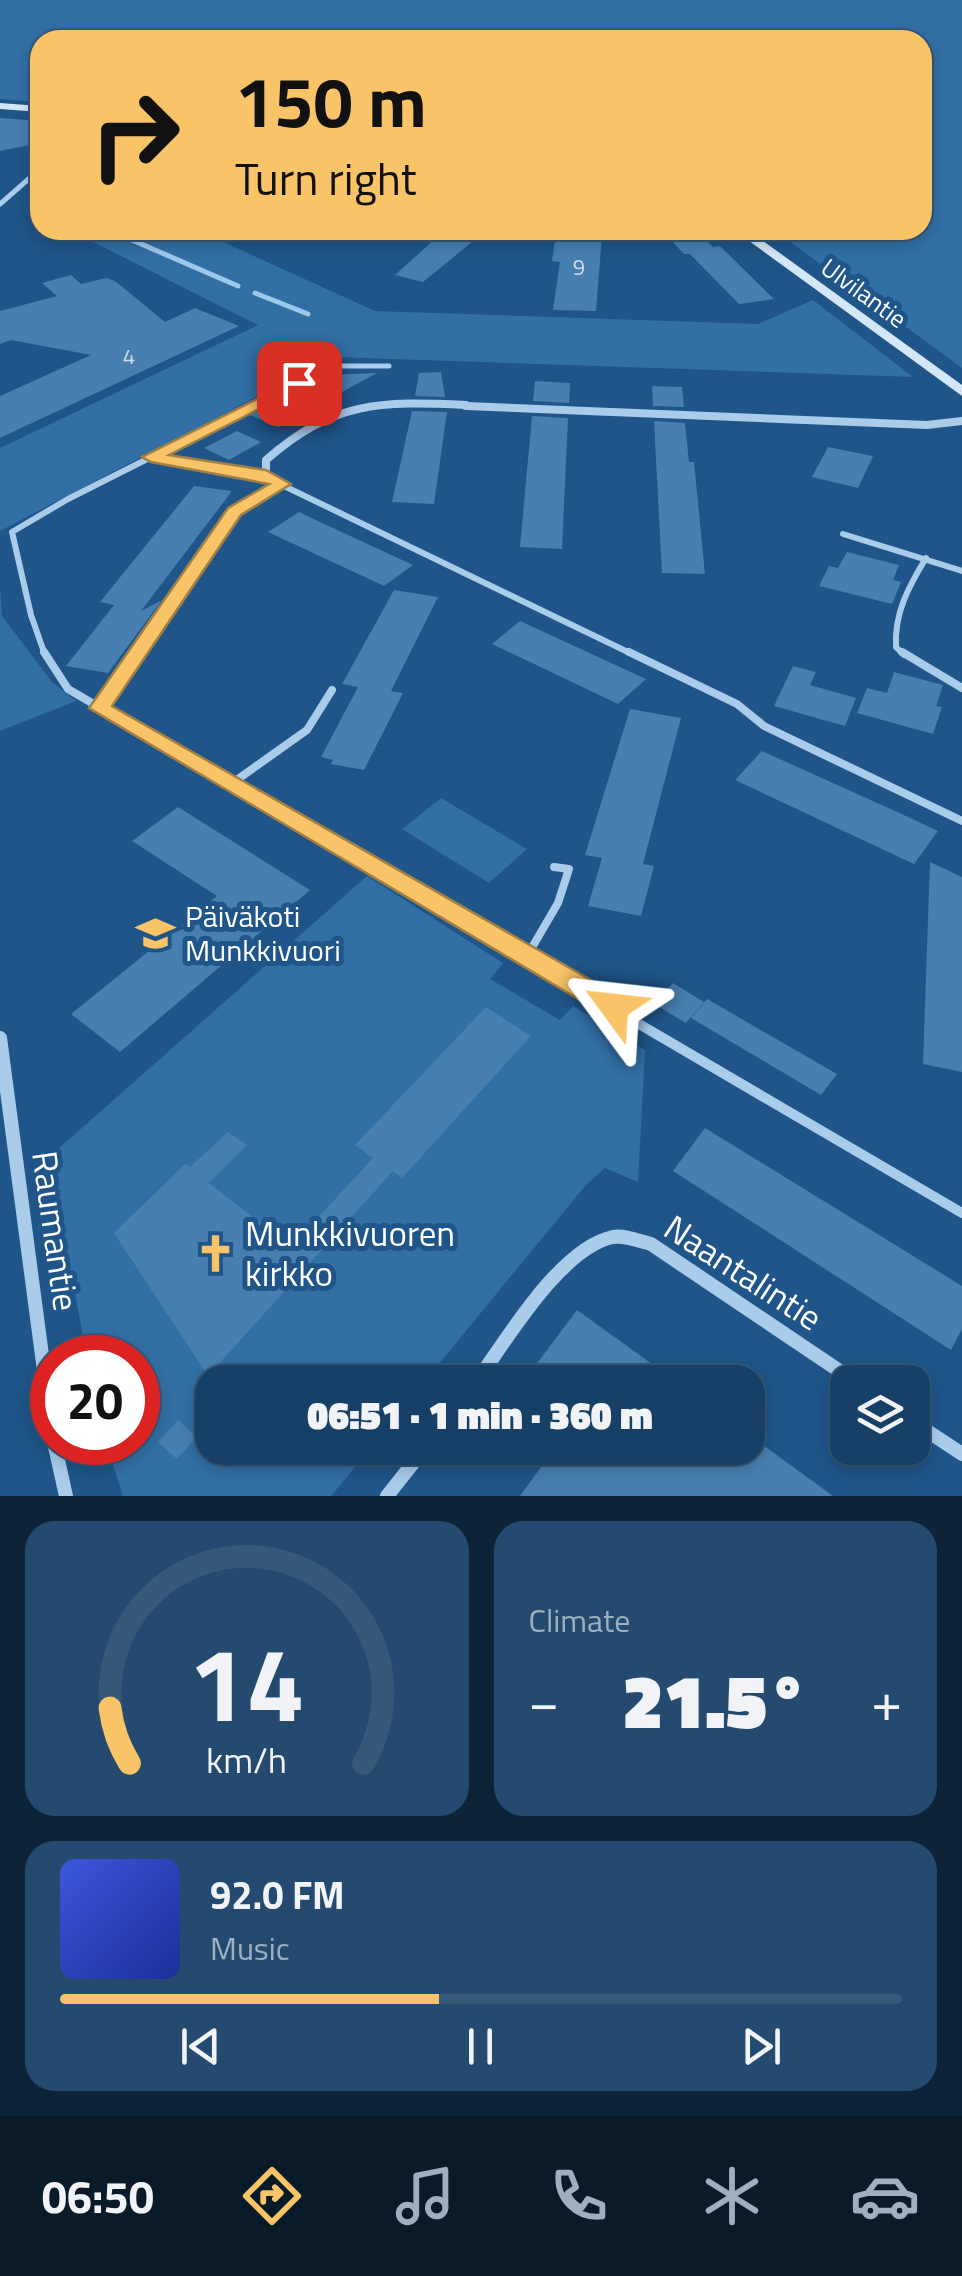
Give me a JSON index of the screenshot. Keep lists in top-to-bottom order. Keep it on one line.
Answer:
{"streets":{"street":["Ulvilantie","Raumantie","Naantalintie"]},"places":{"school or university":["Päiväkoti Munkkivuori"],"church":["Munkkivuoren kirkko"]},"house_numbers":["9","4"],"page":{"turn":["150 m","Turn right"],"limit":"20","trip":"06:51 · 1 min · 360 m","tile":"Climate","heat":["−","21.5°","+"],"song":["92.0 FM","Music"],"tabs":"06:50","gauge":["14","km/h"]}}
